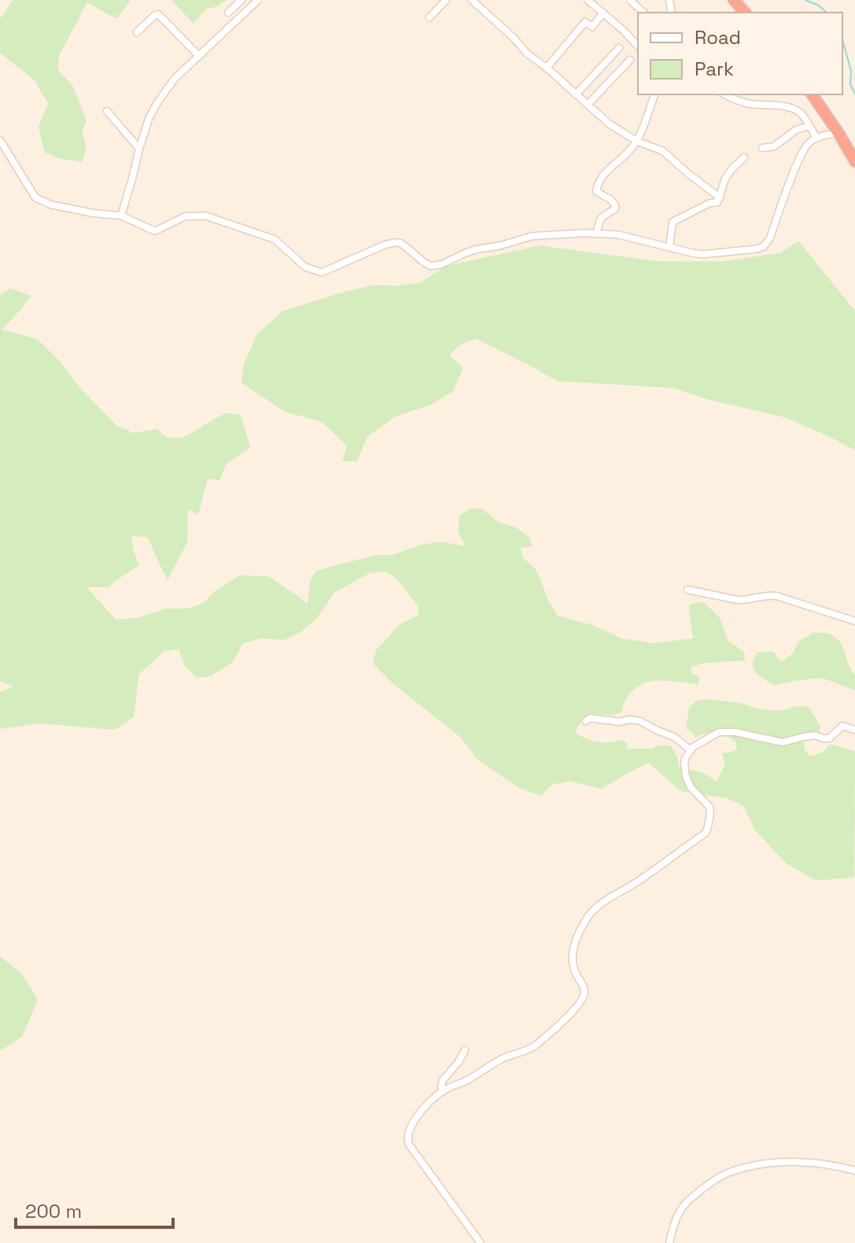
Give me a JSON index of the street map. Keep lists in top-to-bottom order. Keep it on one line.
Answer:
{"legend":["Road","Park"],"scale_bar":"200 m"}
